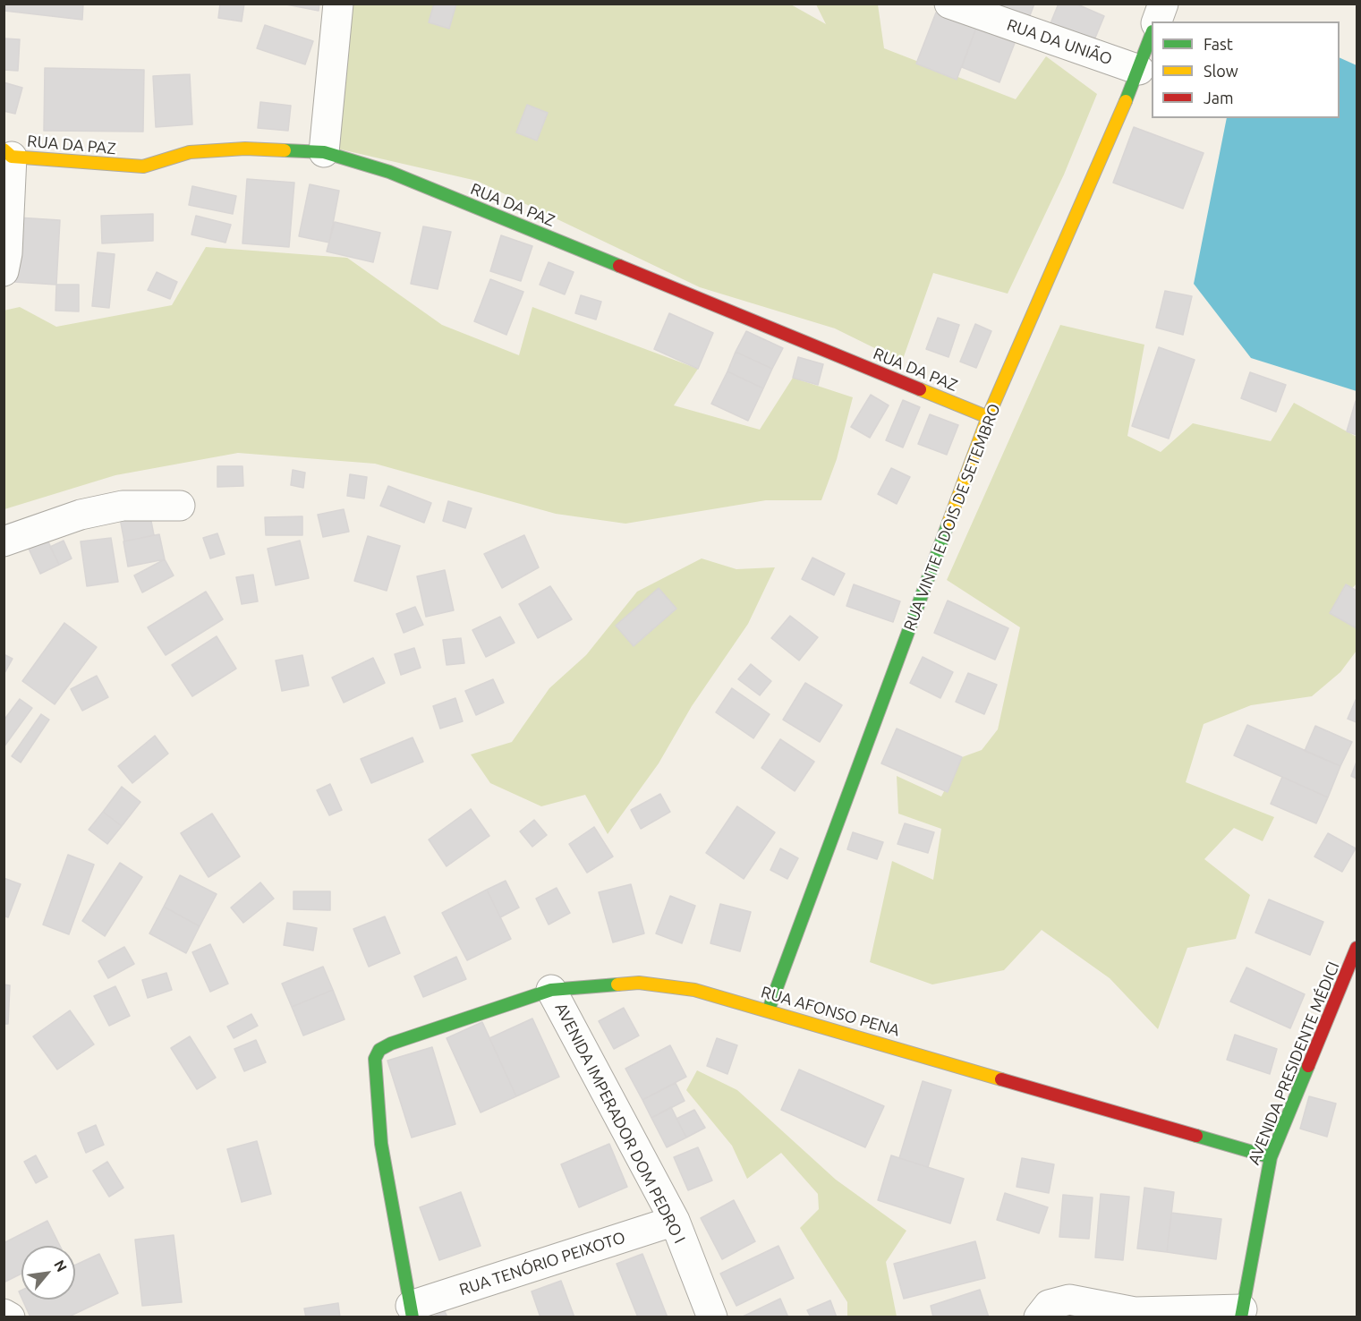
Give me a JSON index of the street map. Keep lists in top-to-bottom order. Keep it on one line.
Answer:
{"streets":{"street":["RUA DA UNIÃO","RUA DA PAZ","RUA VINTE E DOIS DE SETEMBRO","RUA AFONSO PENA","AVENIDA PRESIDENTE MÉDICI","AVENIDA IMPERADOR DOM PEDRO I","RUA TENÓRIO PEIXOTO"]},"crossings":[["RUA DA UNIÃO","RUA VINTE E DOIS DE SETEMBRO"],["RUA DA PAZ","RUA VINTE E DOIS DE SETEMBRO"],["RUA VINTE E DOIS DE SETEMBRO","RUA AFONSO PENA"],["RUA AFONSO PENA","AVENIDA PRESIDENTE MÉDICI"],["RUA AFONSO PENA","AVENIDA IMPERADOR DOM PEDRO I"],["RUA AFONSO PENA","RUA TENÓRIO PEIXOTO"],["AVENIDA IMPERADOR DOM PEDRO I","RUA TENÓRIO PEIXOTO"]],"legend":["Fast","Slow","Jam"],"north":"top right"}
